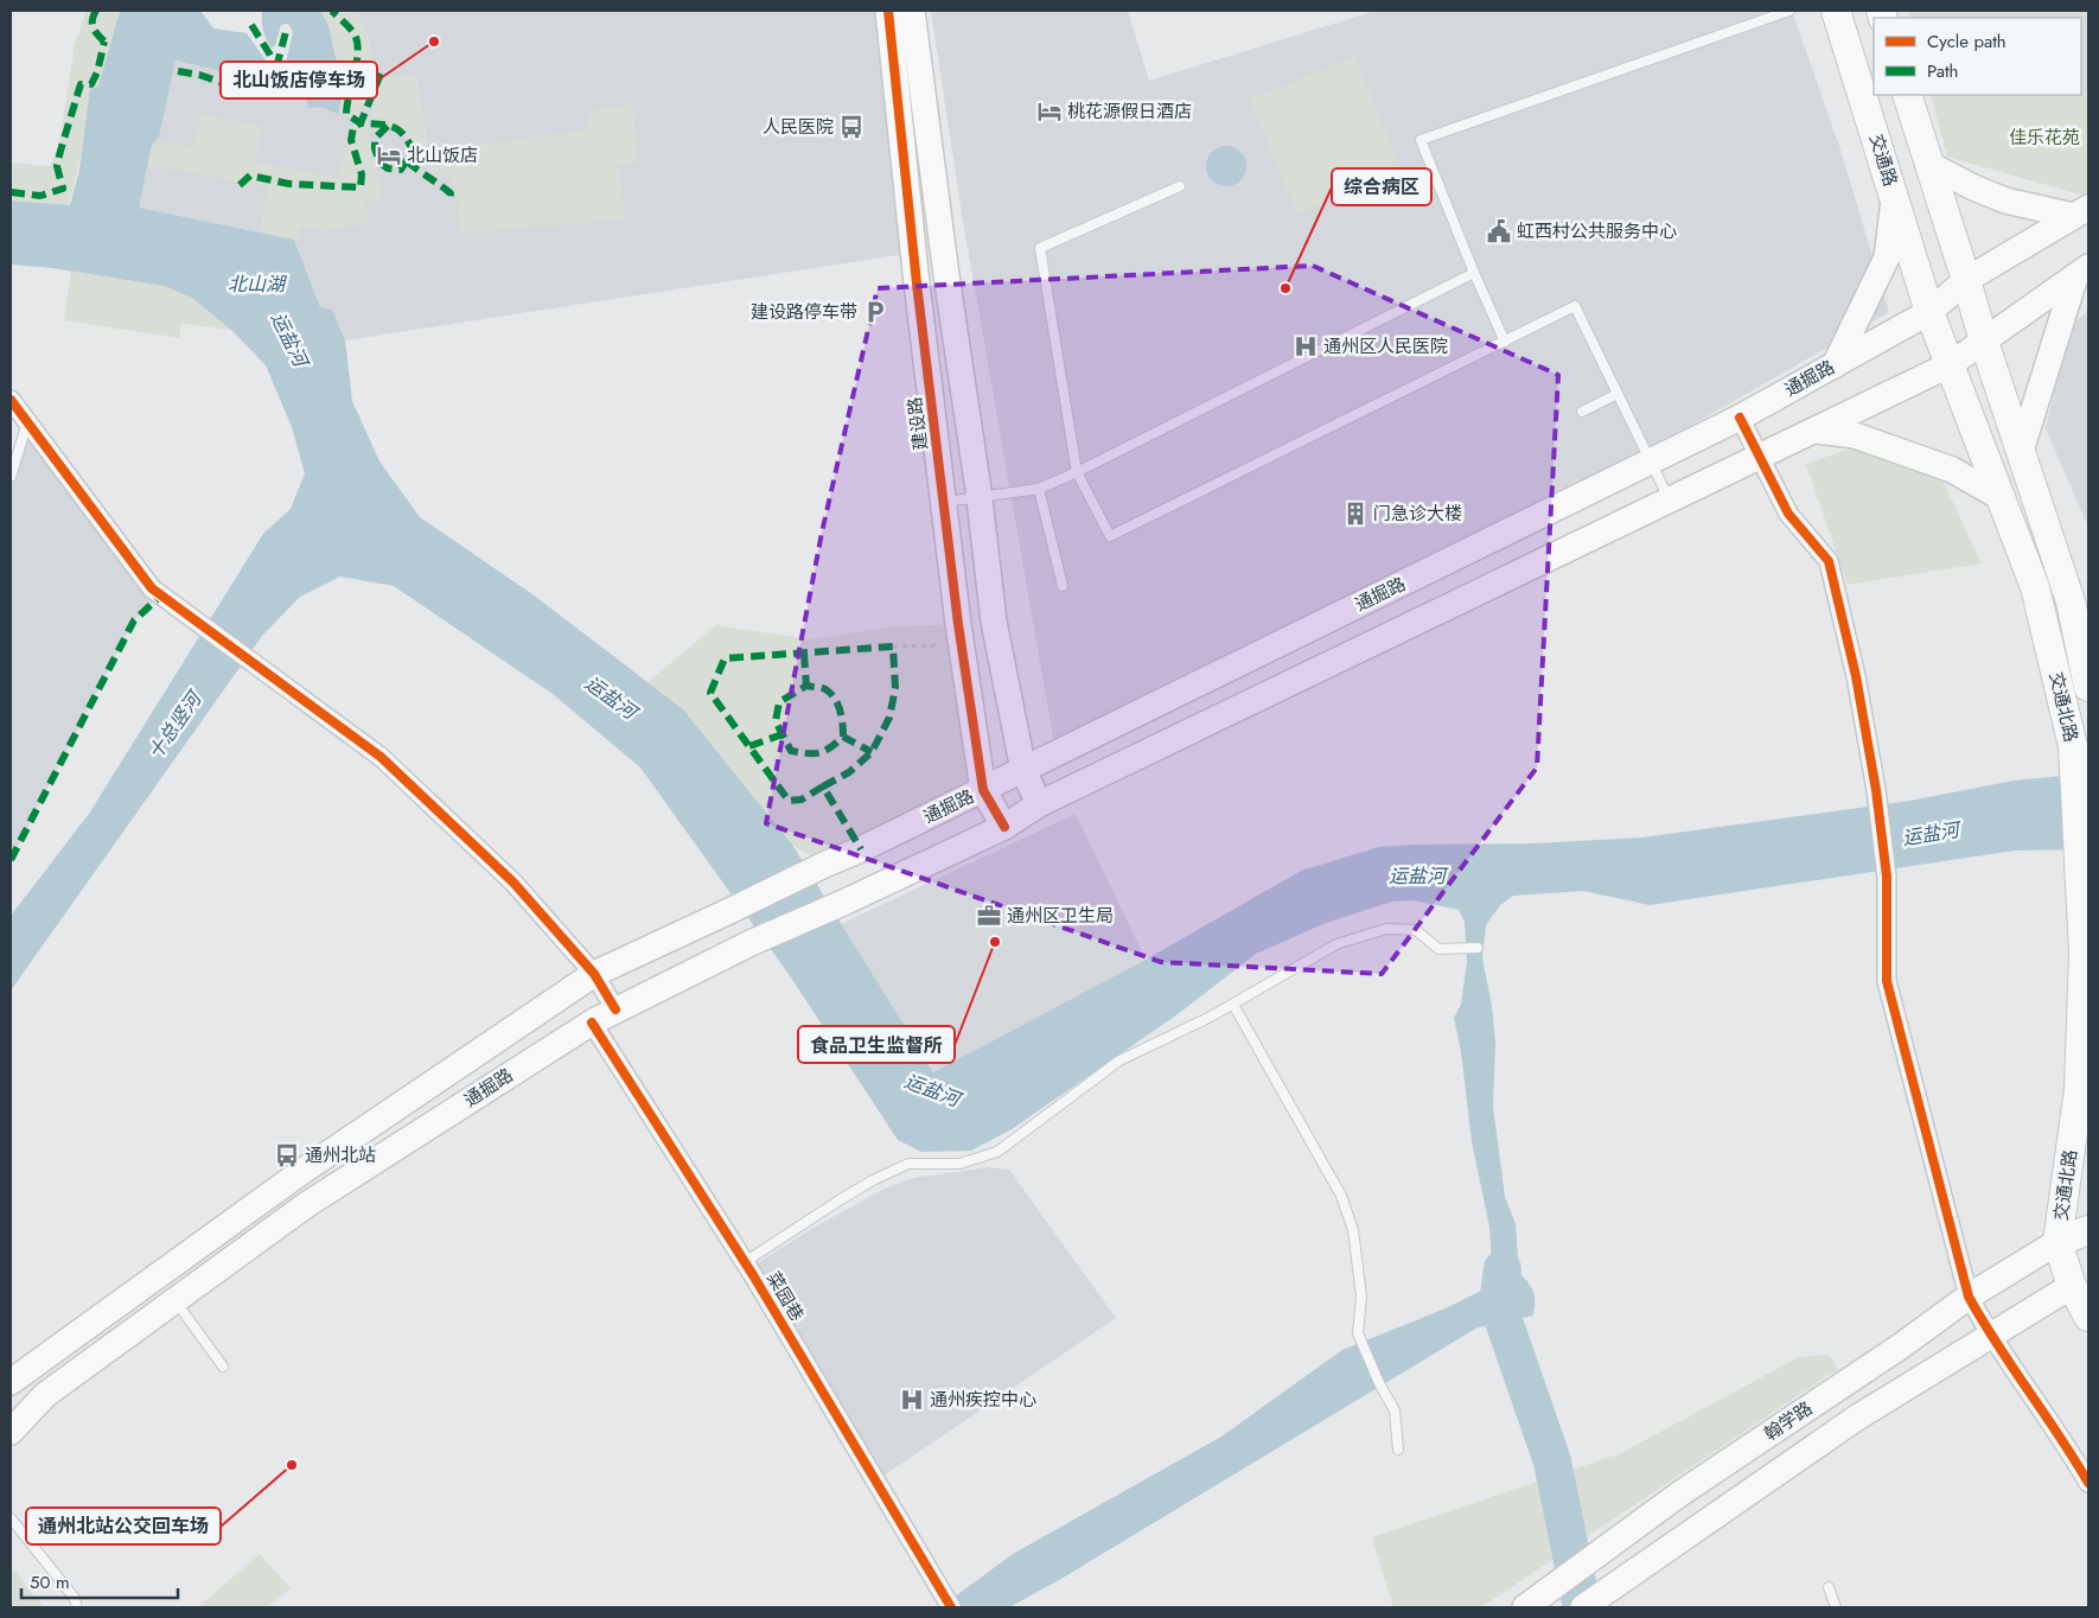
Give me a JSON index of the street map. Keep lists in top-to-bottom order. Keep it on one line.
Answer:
{"streets":{"main road":["交通路","通掘路","建设路","交通北路","翰学路"],"street":["菜园巷"]},"crossings":[["交通路","通掘路"],["交通路","交通北路"],["通掘路","建设路"],["通掘路","交通北路"],["通掘路","菜园巷"],["交通北路","翰学路"]],"water":["北山湖","运盐河","十总竖河"],"parks":["佳乐花苑"],"places":{"other":["北山饭店停车场","综合病区","食品卫生监督所","通州北站公交回车场"],"hotel":["桃花源假日酒店","北山饭店"],"bus stop":["人民医院","通州北站"],"public building":["虹西村公共服务中心"],"parking":["建设路停车带"],"hospital":["通州区人民医院","通州疾控中心"],"building":["门急诊大楼"],"office":["通州区卫生局"]},"legend":["Cycle path","Path"],"scale_bar":"50 m"}
